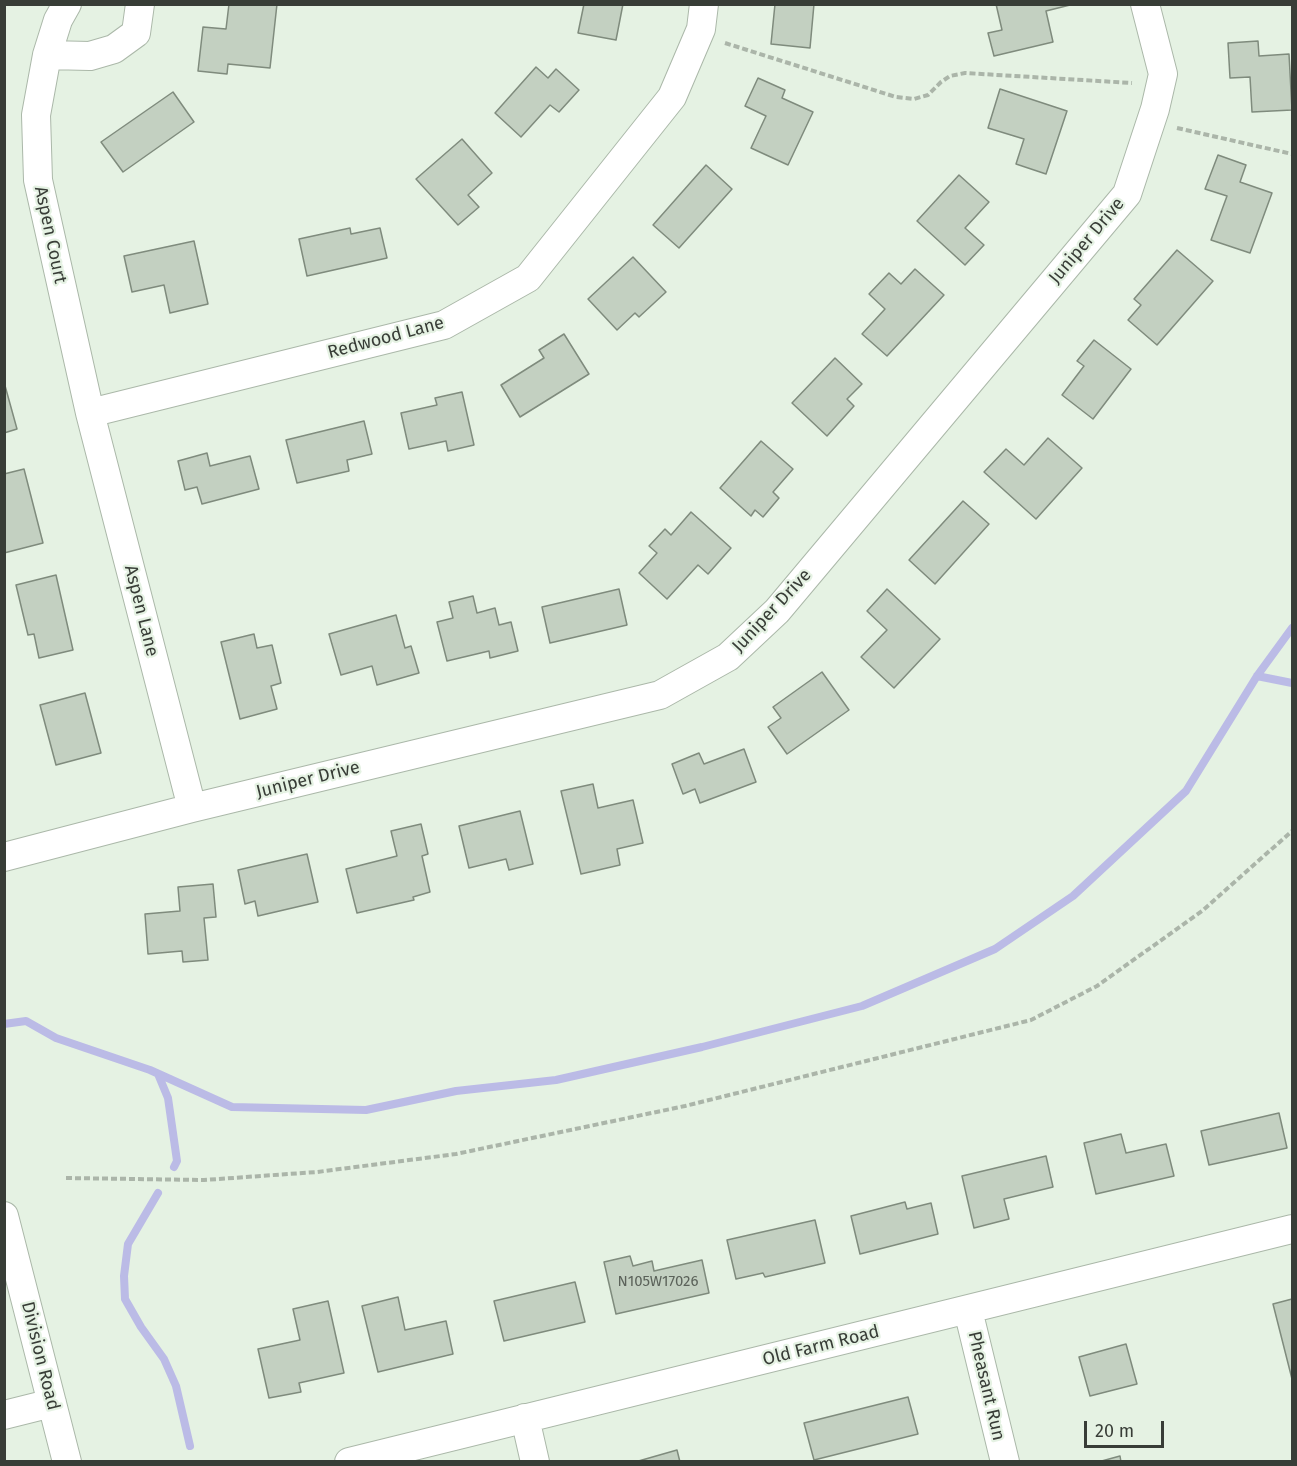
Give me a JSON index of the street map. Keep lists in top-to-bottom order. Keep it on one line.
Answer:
{"streets":{"street":["Aspen Court","Juniper Drive","Redwood Lane","Aspen Lane","Old Farm Road","Division Road","Pheasant Run"]},"crossings":[["Aspen Court","Redwood Lane"],["Aspen Court","Aspen Lane"],["Juniper Drive","Aspen Lane"],["Redwood Lane","Aspen Lane"],["Old Farm Road","Pheasant Run"]],"house_numbers":["N105W17026"],"scale_bar":"20 m"}
